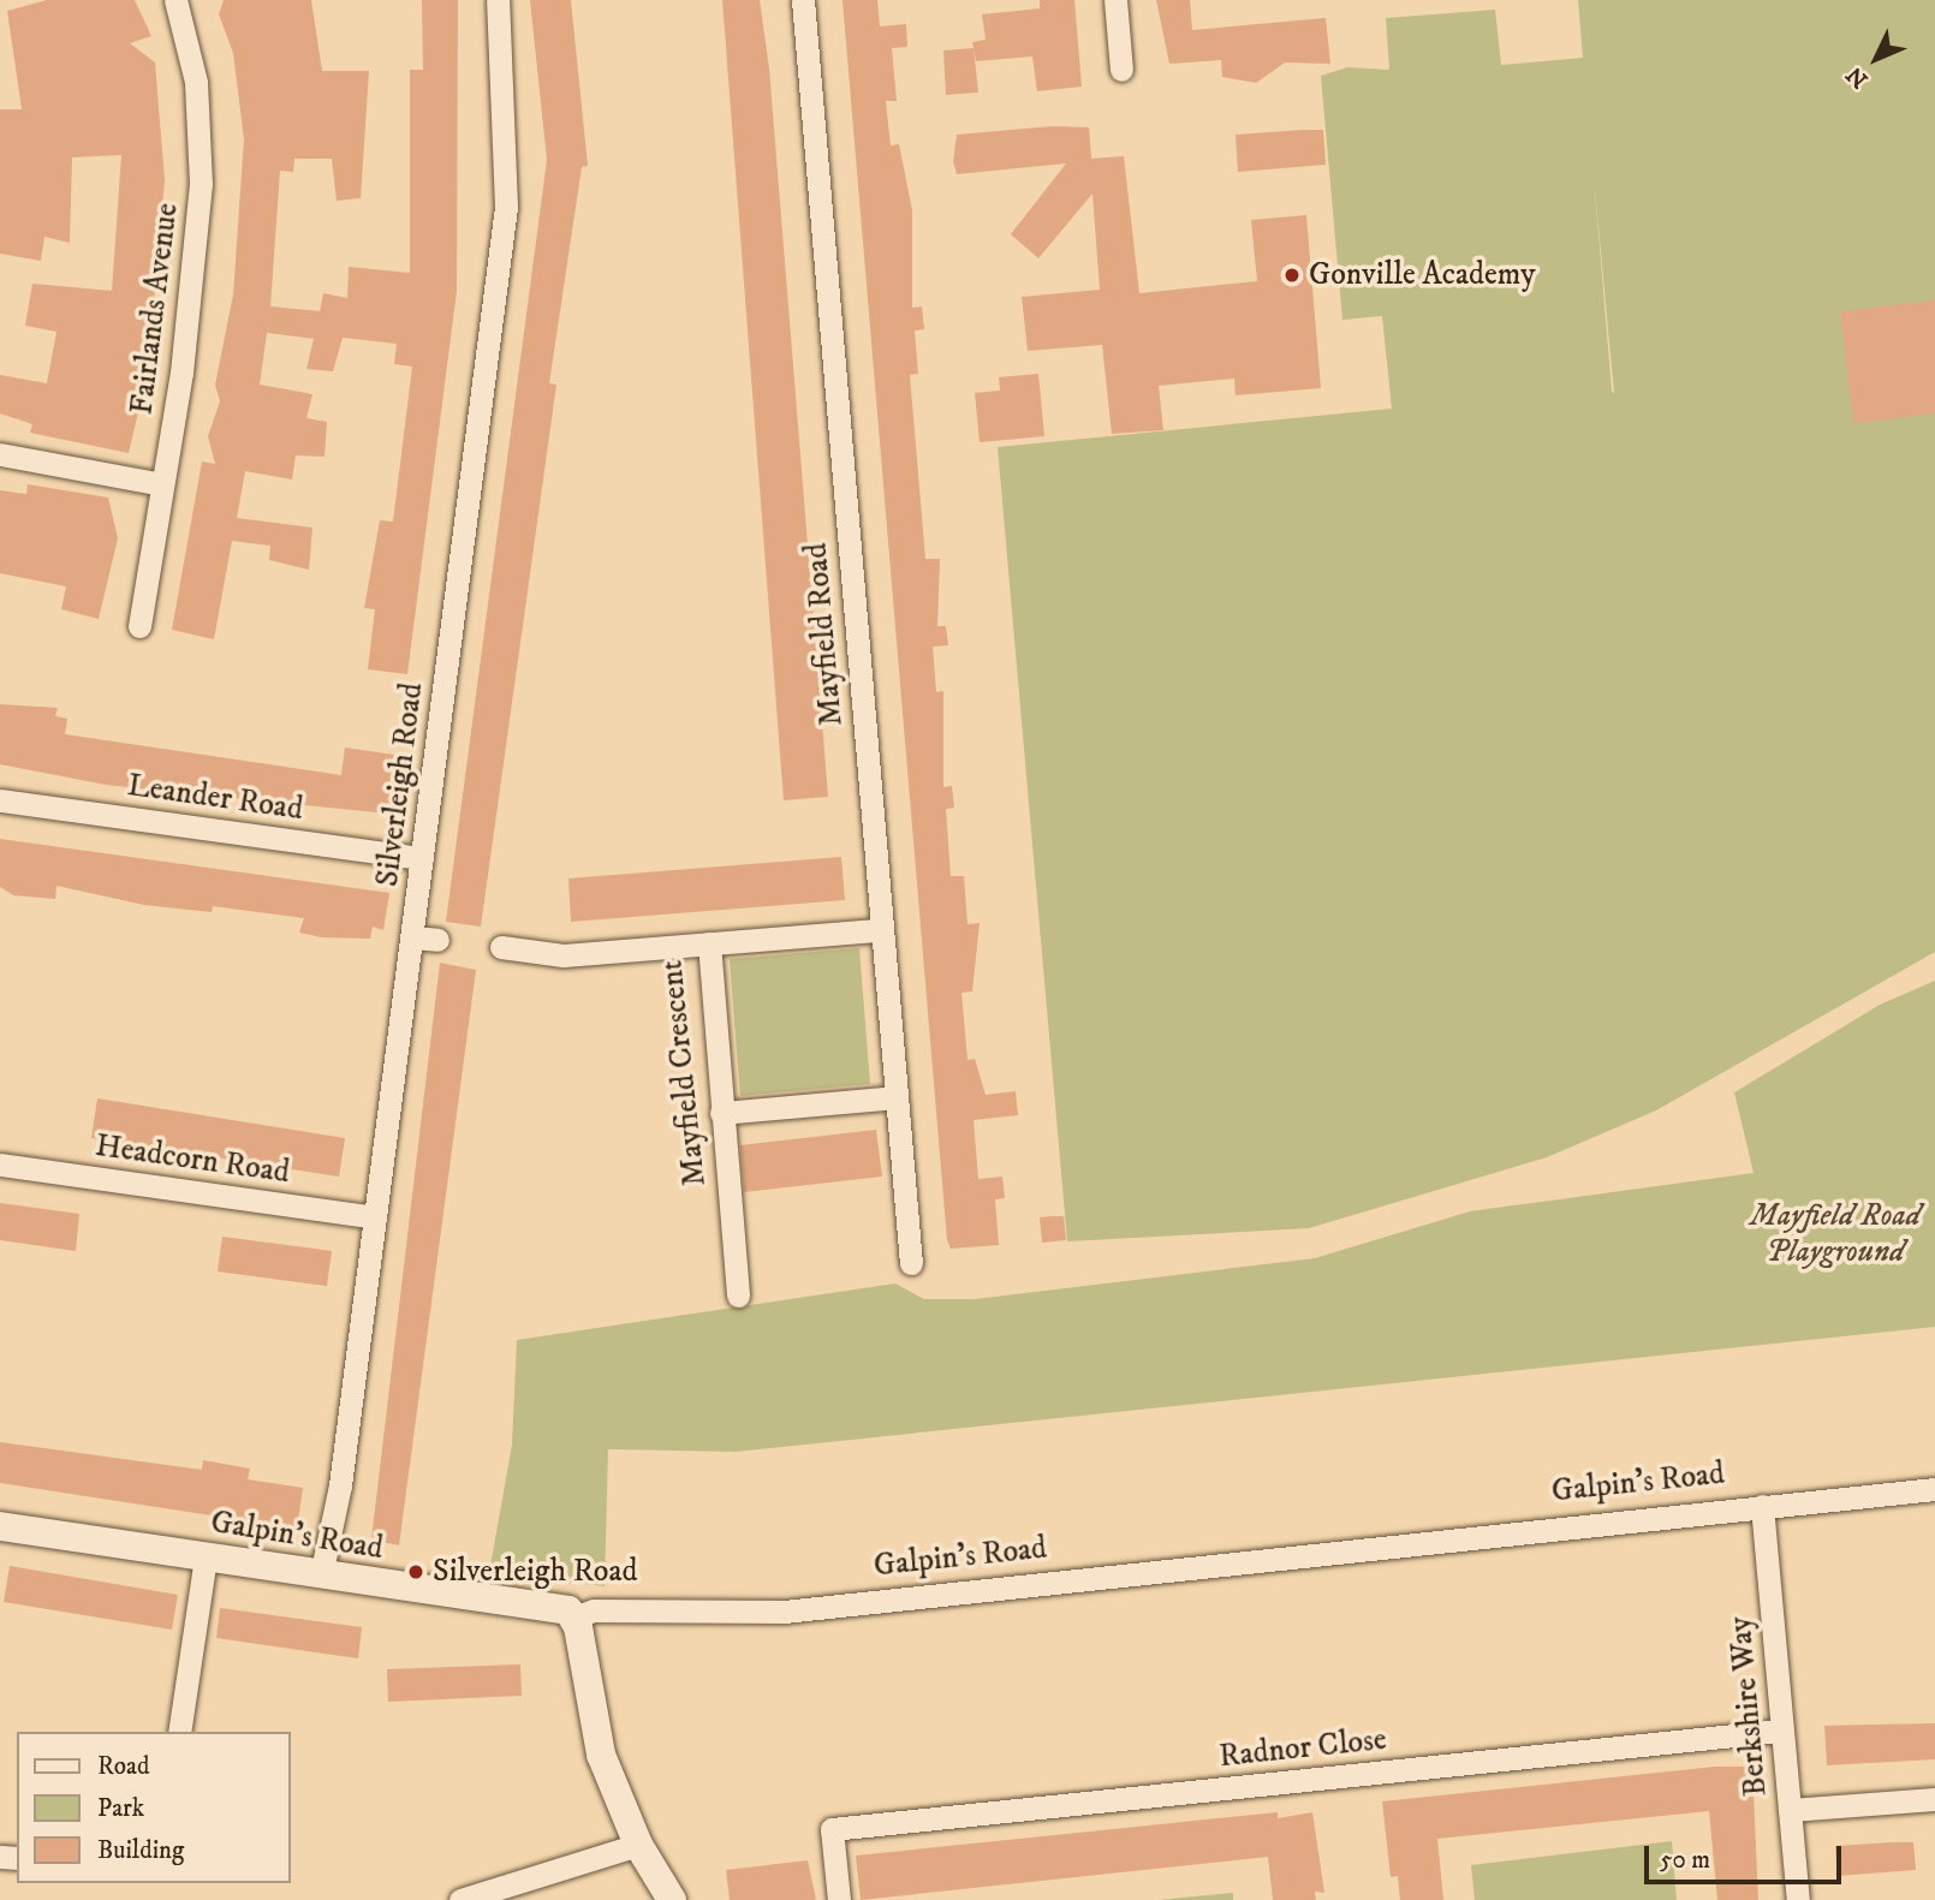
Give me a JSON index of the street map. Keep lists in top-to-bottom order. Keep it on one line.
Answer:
{"streets":{"street":["Fairlands Avenue","Mayfield Road","Silverleigh Road","Leander Road","Mayfield Crescent","Headcorn Road","Galpin's Road","Berkshire Way","Radnor Close"]},"crossings":[["Silverleigh Road","Leander Road"],["Silverleigh Road","Headcorn Road"],["Silverleigh Road","Galpin's Road"],["Galpin's Road","Berkshire Way"],["Berkshire Way","Radnor Close"]],"parks":["Mayfield Road Playground"],"places":["Gonville Academy","Silverleigh Road"],"legend":["Road","Park","Building"],"scale_bar":"50 m","north":"bottom left"}
